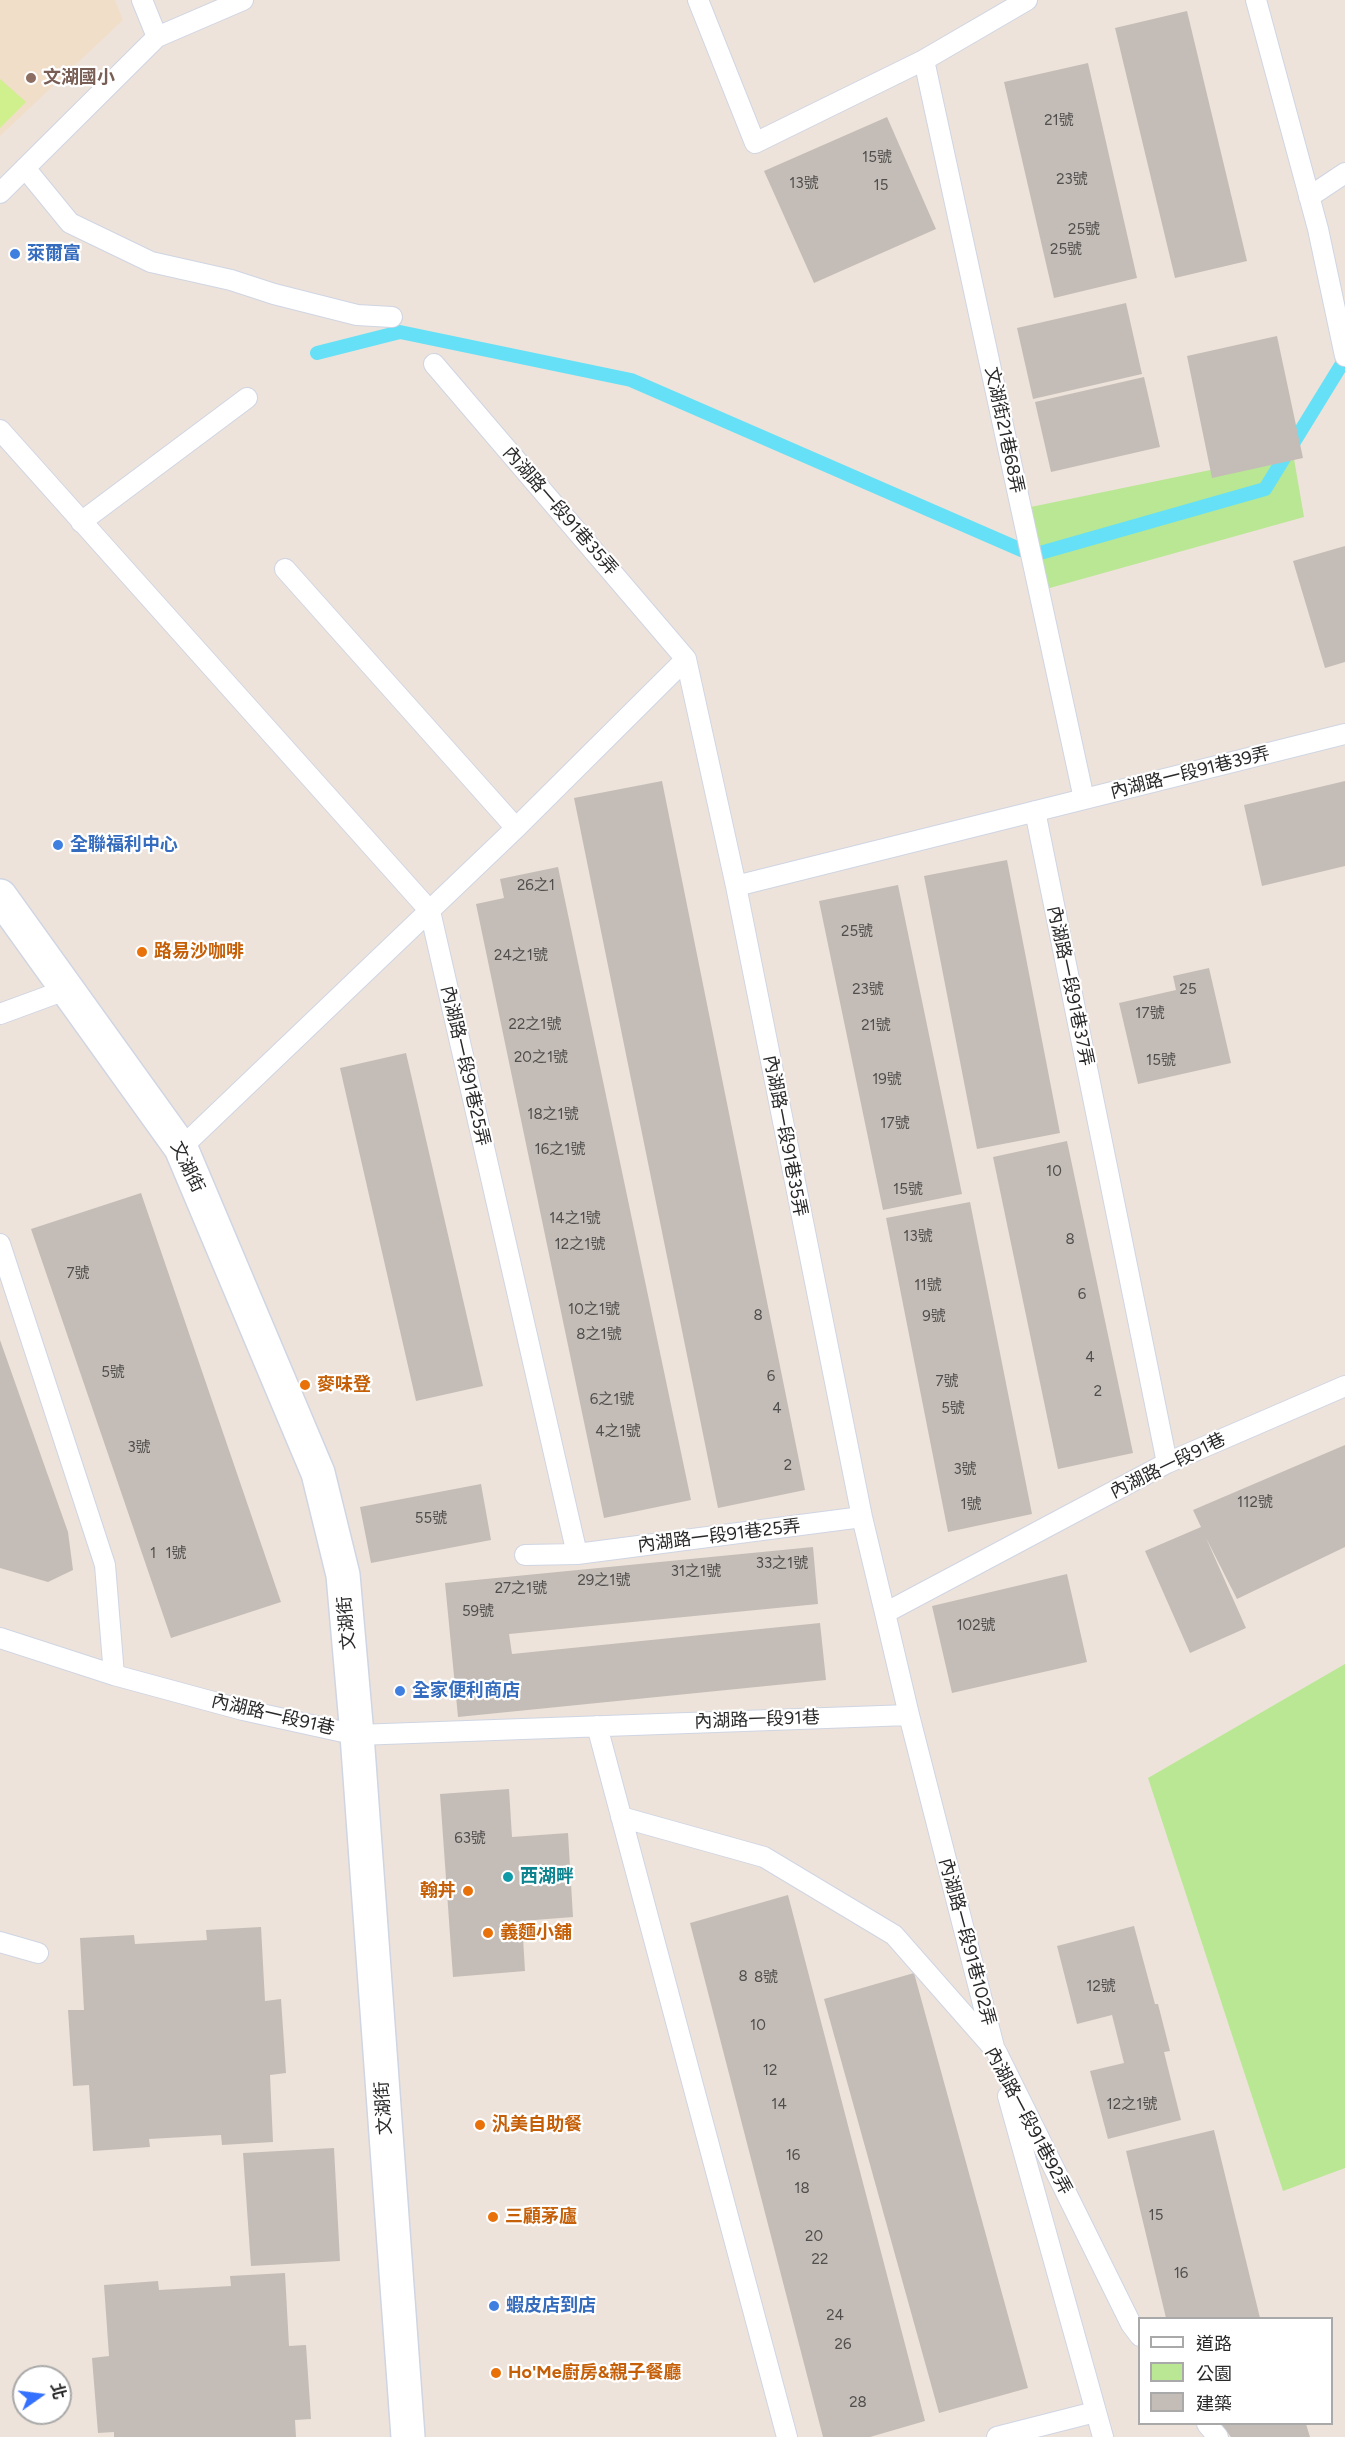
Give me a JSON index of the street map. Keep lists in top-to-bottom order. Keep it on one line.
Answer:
{"streets":{"street":["文湖街"],"lane":["文湖街21巷68弄","內湖路一段91巷35弄","內湖路一段91巷39弄","內湖路一段91巷37弄","內湖路一段91巷25弄","內湖路一段91巷","內湖路一段91巷102弄","內湖路一段91巷92弄"]},"crossings":[["文湖街21巷68弄","內湖路一段91巷39弄"],["內湖路一段91巷35弄","內湖路一段91巷25弄"],["內湖路一段91巷35弄","內湖路一段91巷"],["內湖路一段91巷39弄","內湖路一段91巷37弄"],["內湖路一段91巷37弄","內湖路一段91巷"],["文湖街","內湖路一段91巷"],["內湖路一段91巷","內湖路一段91巷102弄"],["內湖路一段91巷102弄","內湖路一段91巷92弄"]],"places":["文湖國小","萊爾富","全聯福利中心","路易沙咖啡","麥味登","全家便利商店","西湖畔","翰丼","義麵小舖","汎美自助餐","三顧茅廬","蝦皮店到店","Ho'Me廚房&親子餐廳"],"house_numbers":["21號","15號","23號","13號","15","25號","25號","26之1","25號","24之1號","23號","25","17號","22之1號","21號","20之1號","15號","19號","18之1號","17號","16之1號","10","15號","14之1號","13號","8","12之1號","7號","11號","6","10之1號","8","9號","8之1號","4","5號","6","7號","2","6之1號","4","5號","4之1號","3號","2","3號","112號","1號","55號","1","1號","33之1號","31之1號","29之1號","27之1號","59號","102號","63號","8","8號","12號","10","12","14","12之1號","16","18","15","20","22","16","24","26","28"],"legend":["道路","公園","建築"],"north":"right"}
